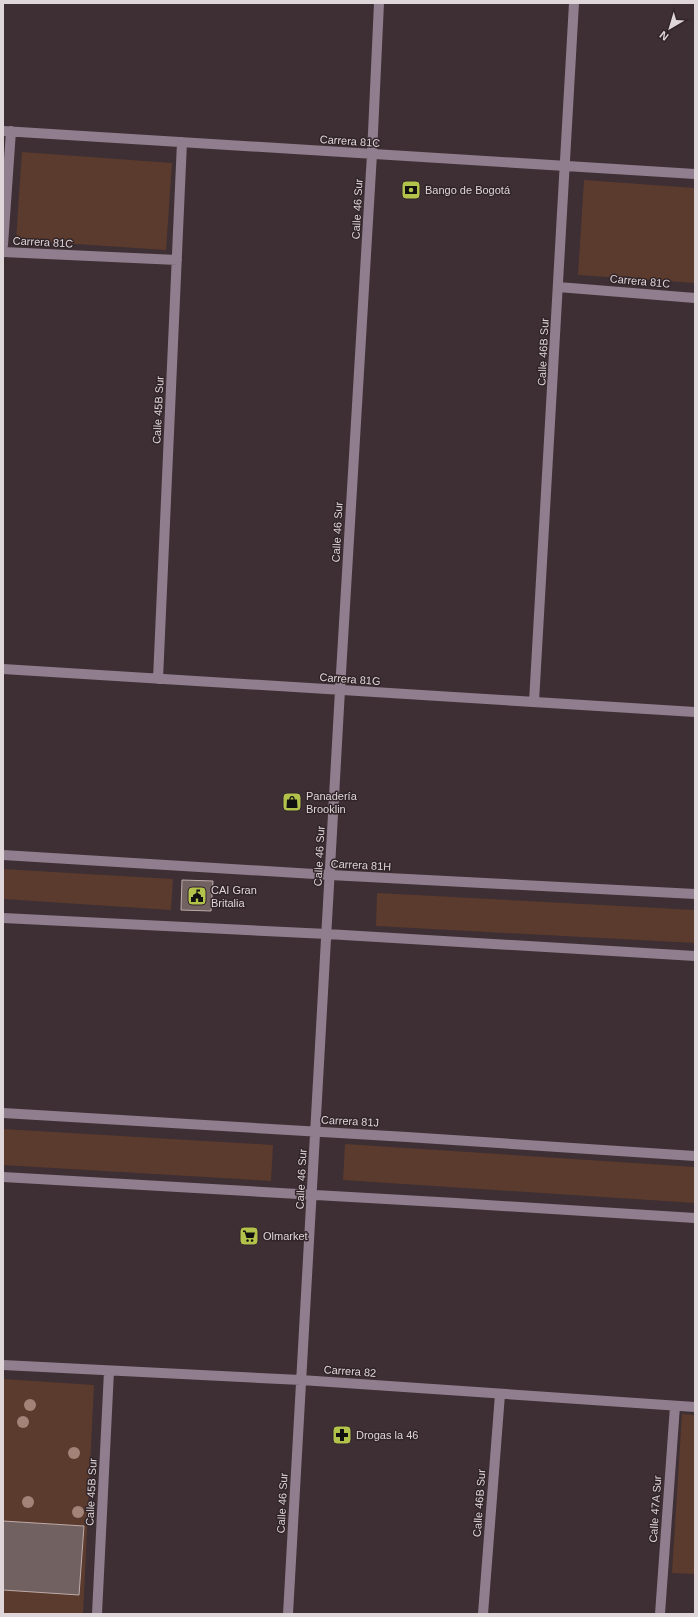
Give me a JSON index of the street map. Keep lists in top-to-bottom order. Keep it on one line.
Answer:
{"streets":{"street":["Carrera 81C","Calle 46 Sur","Calle 46B Sur","Calle 45B Sur","Carrera 81G","Carrera 81H","Carrera 81J","Carrera 82","Calle 47A Sur"]},"crossings":[["Carrera 81C","Calle 46 Sur"],["Carrera 81C","Calle 46B Sur"],["Carrera 81C","Calle 45B Sur"],["Calle 46 Sur","Carrera 81G"],["Calle 46 Sur","Carrera 81H"],["Calle 46 Sur","Carrera 81J"],["Calle 46 Sur","Carrera 82"],["Calle 46B Sur","Carrera 81G"],["Calle 46B Sur","Carrera 82"],["Calle 45B Sur","Carrera 81G"],["Calle 45B Sur","Carrera 82"],["Carrera 82","Calle 47A Sur"]],"places":{"bank":["Bango de Bogotá"],"shop":["Panadería Brooklin"],"public building":["CAI Gran Britalia"],"supermarket":["Olmarket"],"pharmacy":["Drogas la 46"]},"north":"bottom left"}
